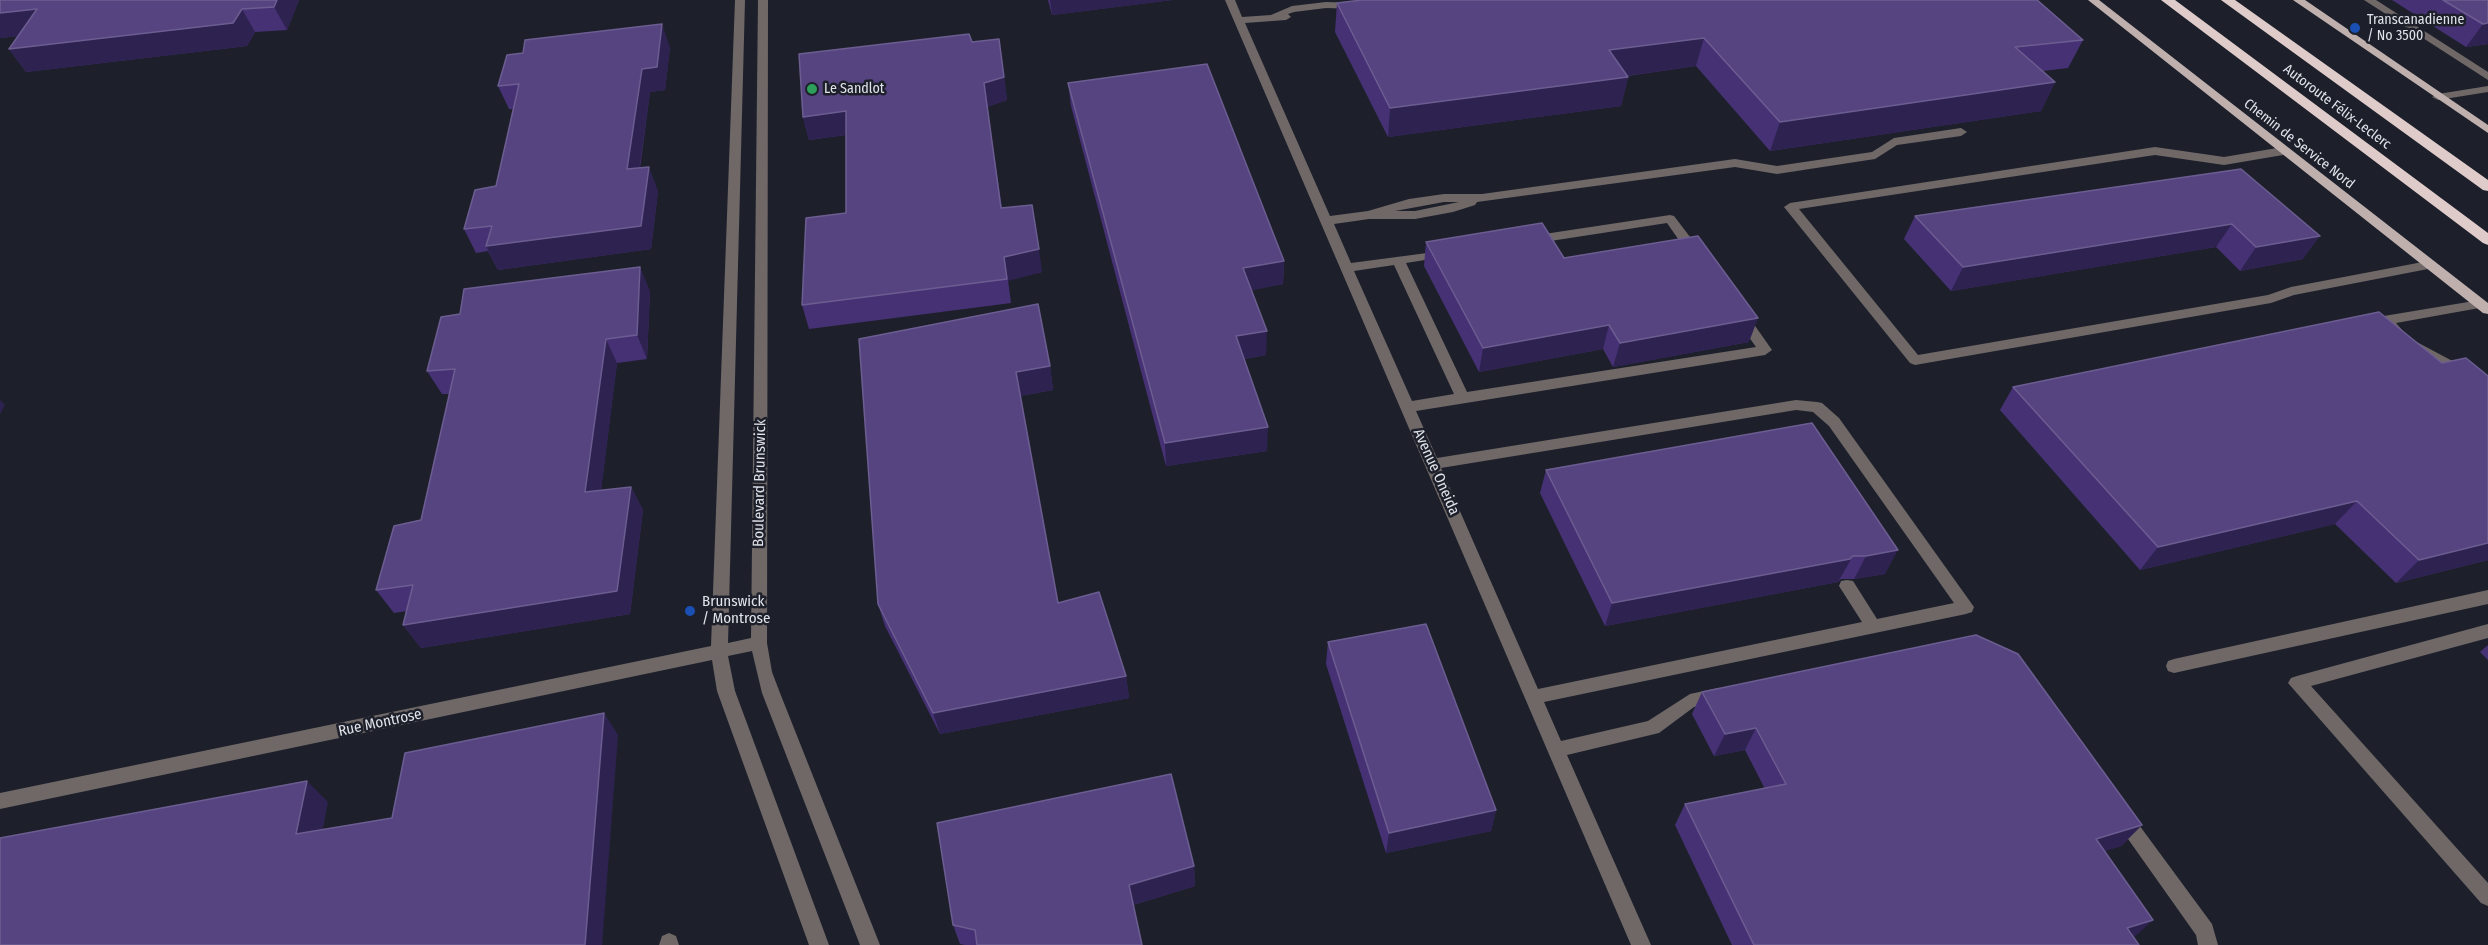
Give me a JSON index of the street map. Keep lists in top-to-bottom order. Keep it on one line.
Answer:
{"streets":{"highway":["Autoroute Félix-Leclerc"],"main road":["Chemin de Service Nord"],"street":["Avenue Oneida","Boulevard Brunswick","Rue Montrose"]},"crossings":[["Boulevard Brunswick","Rue Montrose"]],"places":["Transcanadienne / No 3500","Le Sandlot","Brunswick / Montrose"]}
